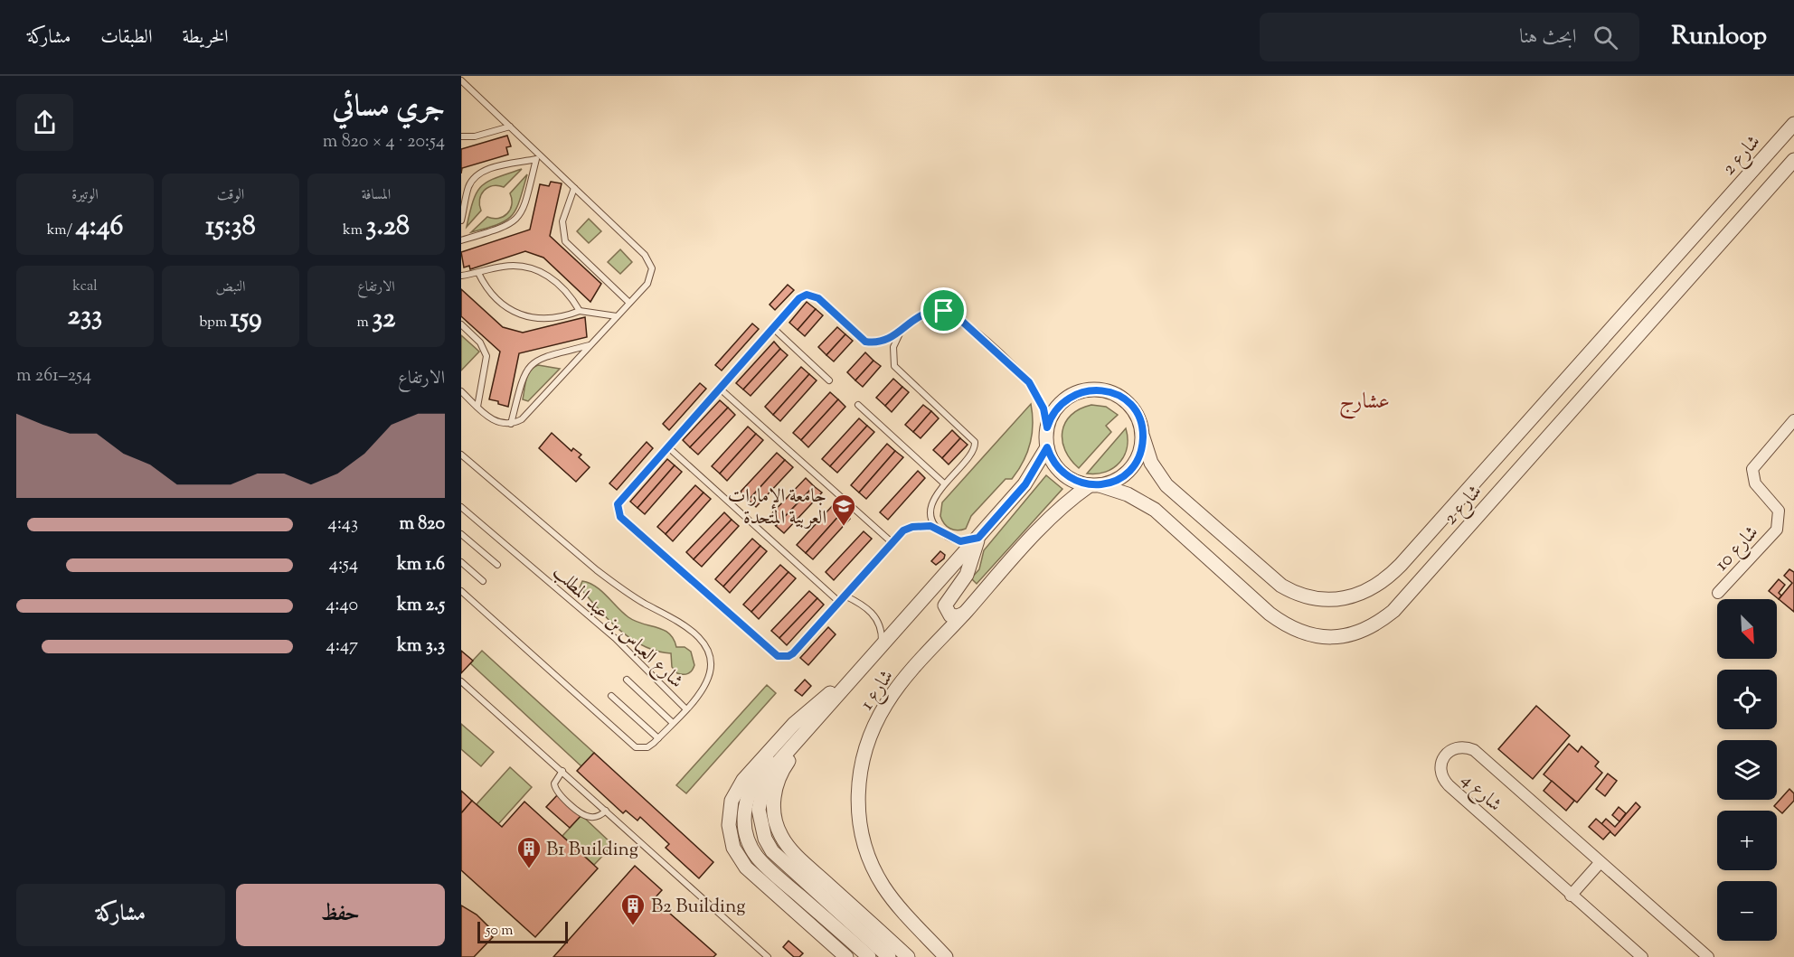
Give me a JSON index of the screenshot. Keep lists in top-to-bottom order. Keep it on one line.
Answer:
{"streets":{"street":["شارع 2","شارع 10","شارع 1","شارع 4"],"lane":["شارع العباس بن عبد المطلب"]},"crossings":[["شارع 2","شارع 1"]],"districts":["عشارج"],"places":{"school or university":["جامعة الإمارات العربية المتحدة"],"building":["B1 Building","B2 Building"]},"scale_bar":"50 m","north":"bottom right","page":{"header":"Runloop","search":"ابحث هنا","nav":["الخريطة","الطبقات","مشاركة"],"heading":["جري مسائي","20:54 · 4 × 820 m"],"stats":[["المسافة","3.28 km"],["الوقت","15:38"],["الوتيرة","4:46 /km"],["الارتفاع","32 m"],["النبض","159 bpm"],["kcal","233"]],"chart":["الارتفاع","254–261 m"],"list":[{"name":"820 m","note":"4:43"},{"name":"1.6 km","note":"4:54"},{"name":"2.5 km","note":"4:40"},{"name":"3.3 km","note":"4:47"}],"map_buttons":["+","−"],"buttons":["حفظ","مشاركة"],"scale":"50 m"}}
